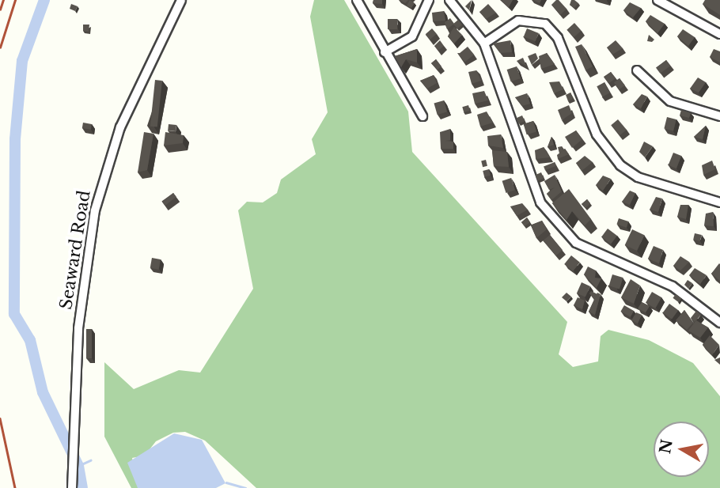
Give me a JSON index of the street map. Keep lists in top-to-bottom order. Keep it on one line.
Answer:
{"streets":{"street":["Seaward Road"]},"north":"left"}
